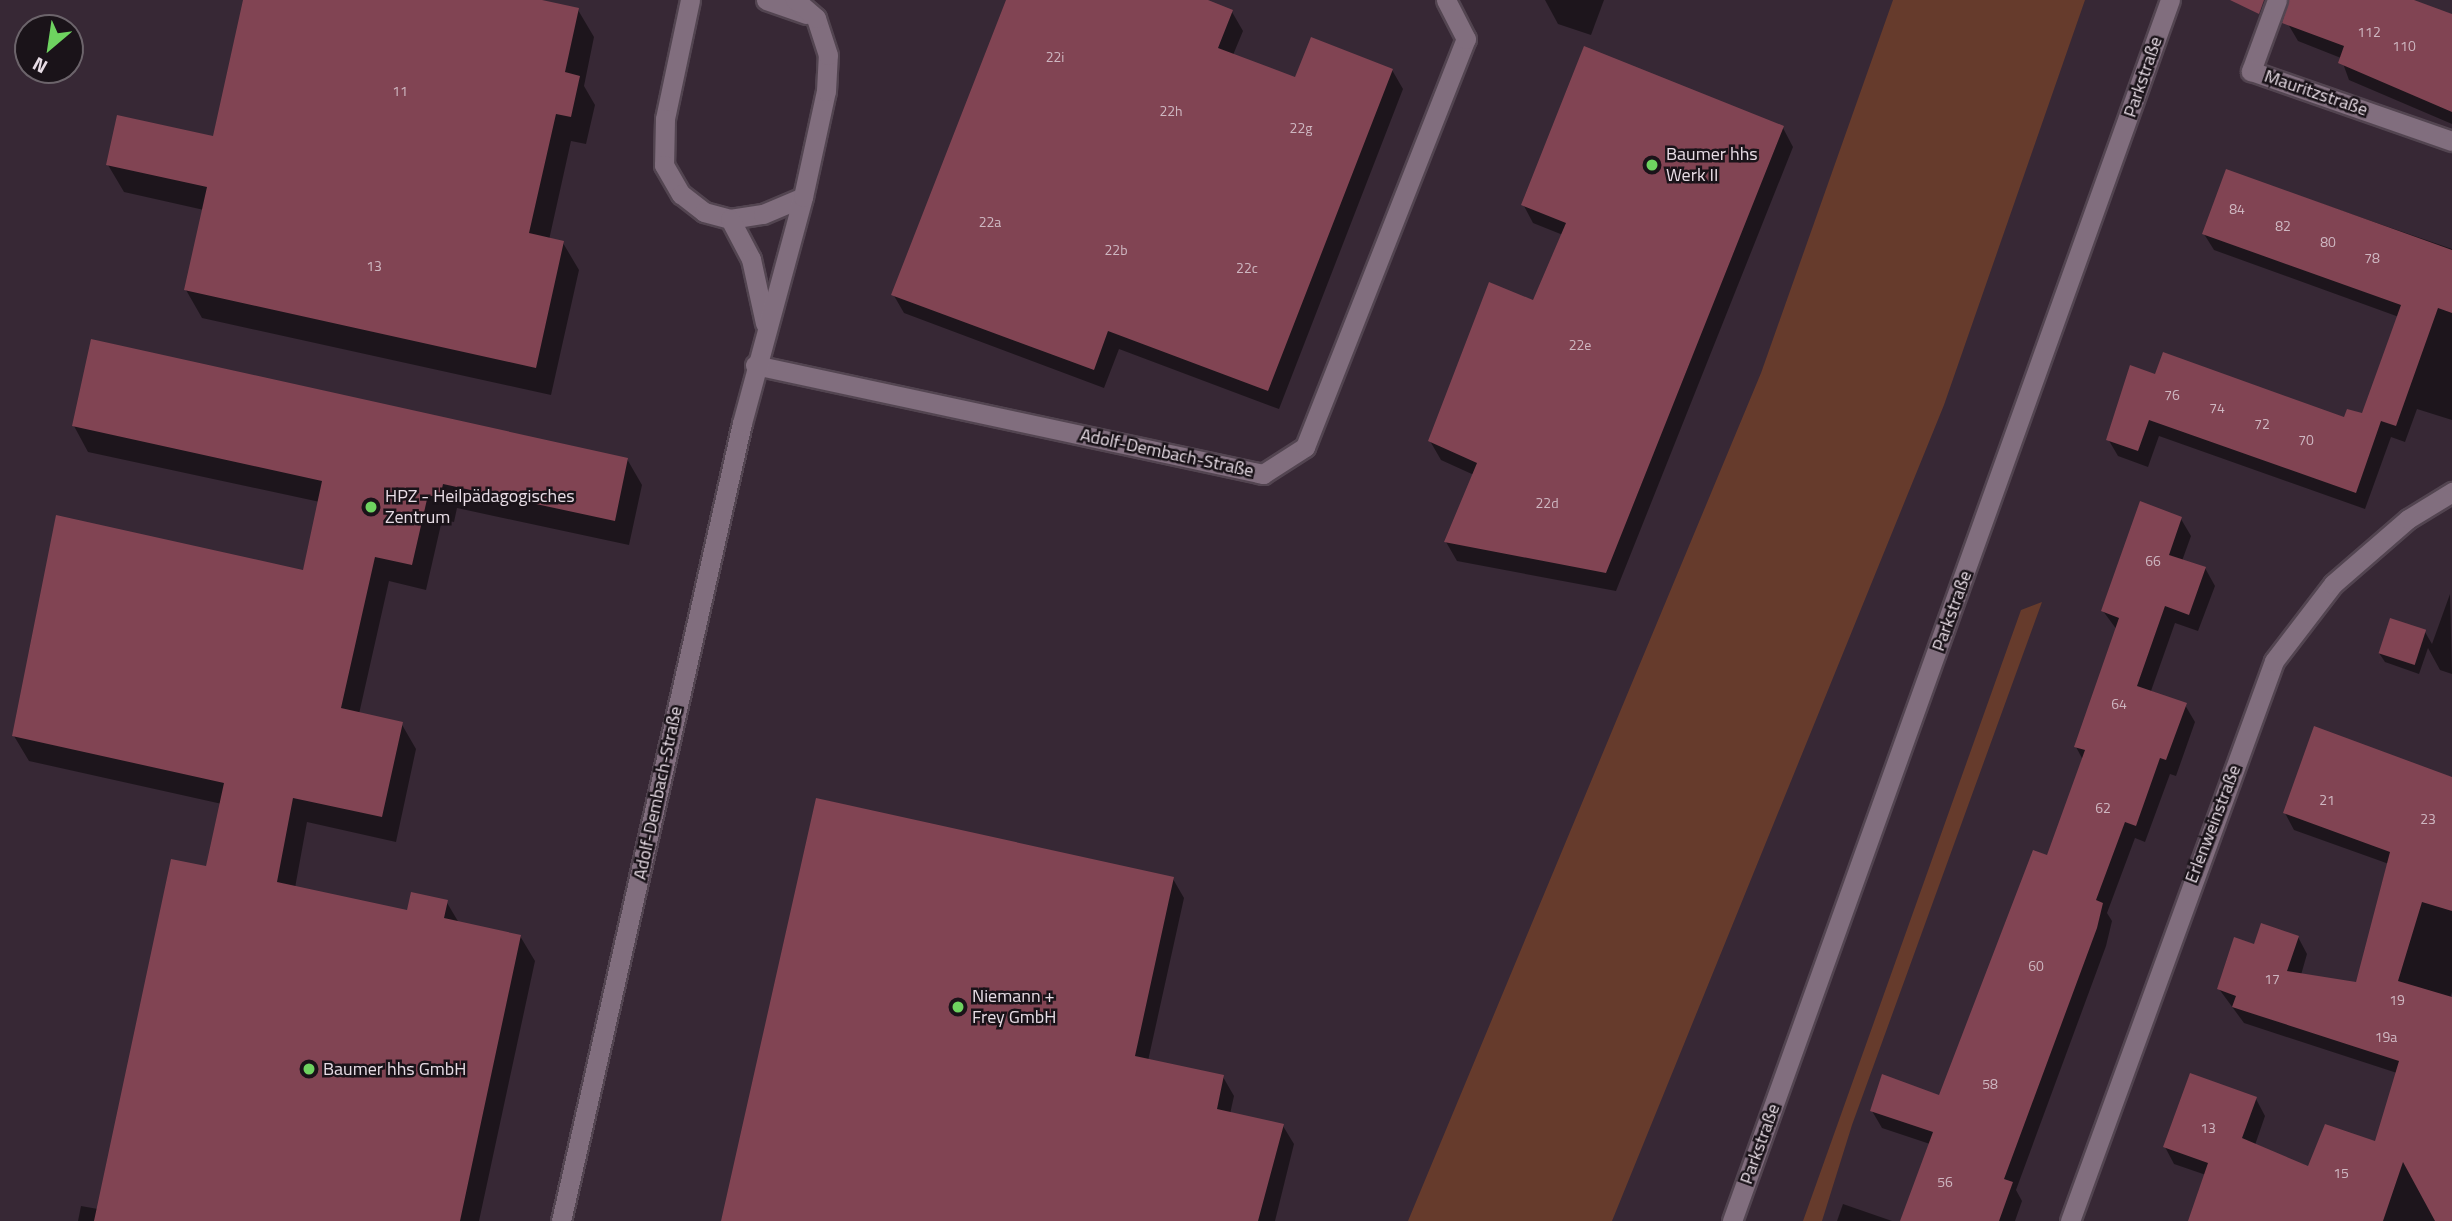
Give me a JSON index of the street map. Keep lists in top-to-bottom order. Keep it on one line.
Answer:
{"streets":{"street":["Parkstraße","Mauritzstraße","Adolf-Dembach-Straße","Erlenweinstraße"]},"places":["Baumer hhs Werk II","HPZ - Heilpädagogisches Zentrum","Niemann + Frey GmbH","Baumer hhs GmbH"],"house_numbers":["112","110","22i","11","22h","22g","84","22a","82","80","22b","78","13","22c","22e","76","74","72","70","22d","66","64","21","62","23","60","17","19","19a","58","13","15","56"],"north":"bottom left"}
